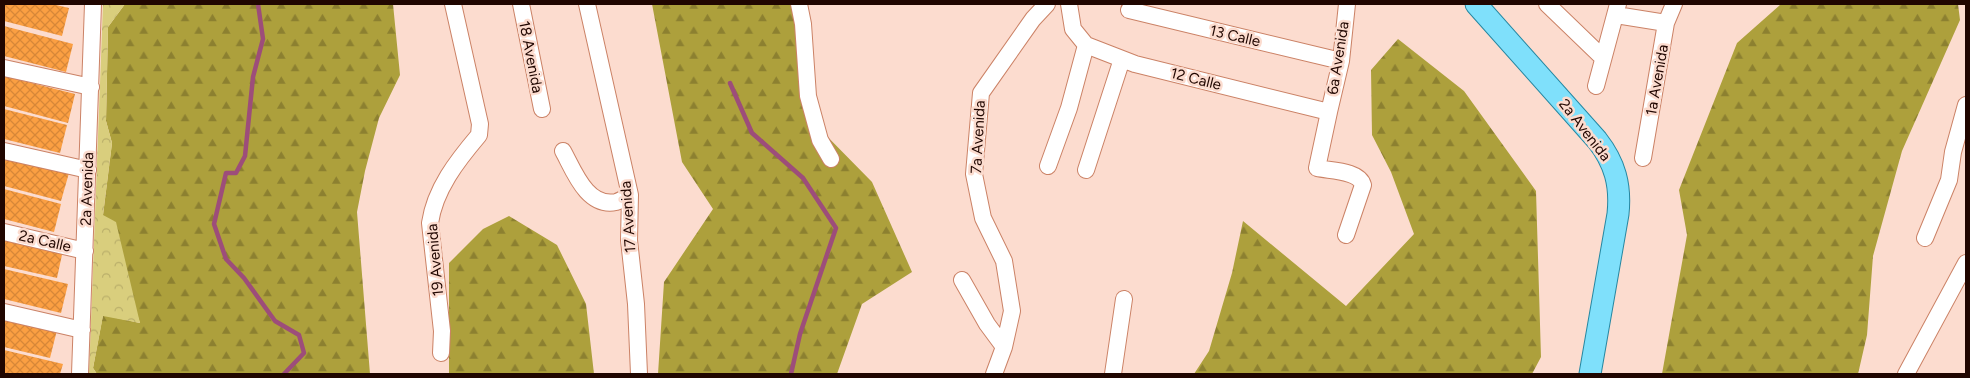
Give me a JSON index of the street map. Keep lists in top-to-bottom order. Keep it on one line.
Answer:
{"streets":{"main road":["2a Avenida"],"street":["13 Calle","18 Avenida","6a Avenida","12 Calle","1a Avenida","7a Avenida","17 Avenida","2a Calle","19 Avenida"]},"crossings":[["13 Calle","6a Avenida"],["6a Avenida","12 Calle"],["2a Avenida","2a Calle"]]}
